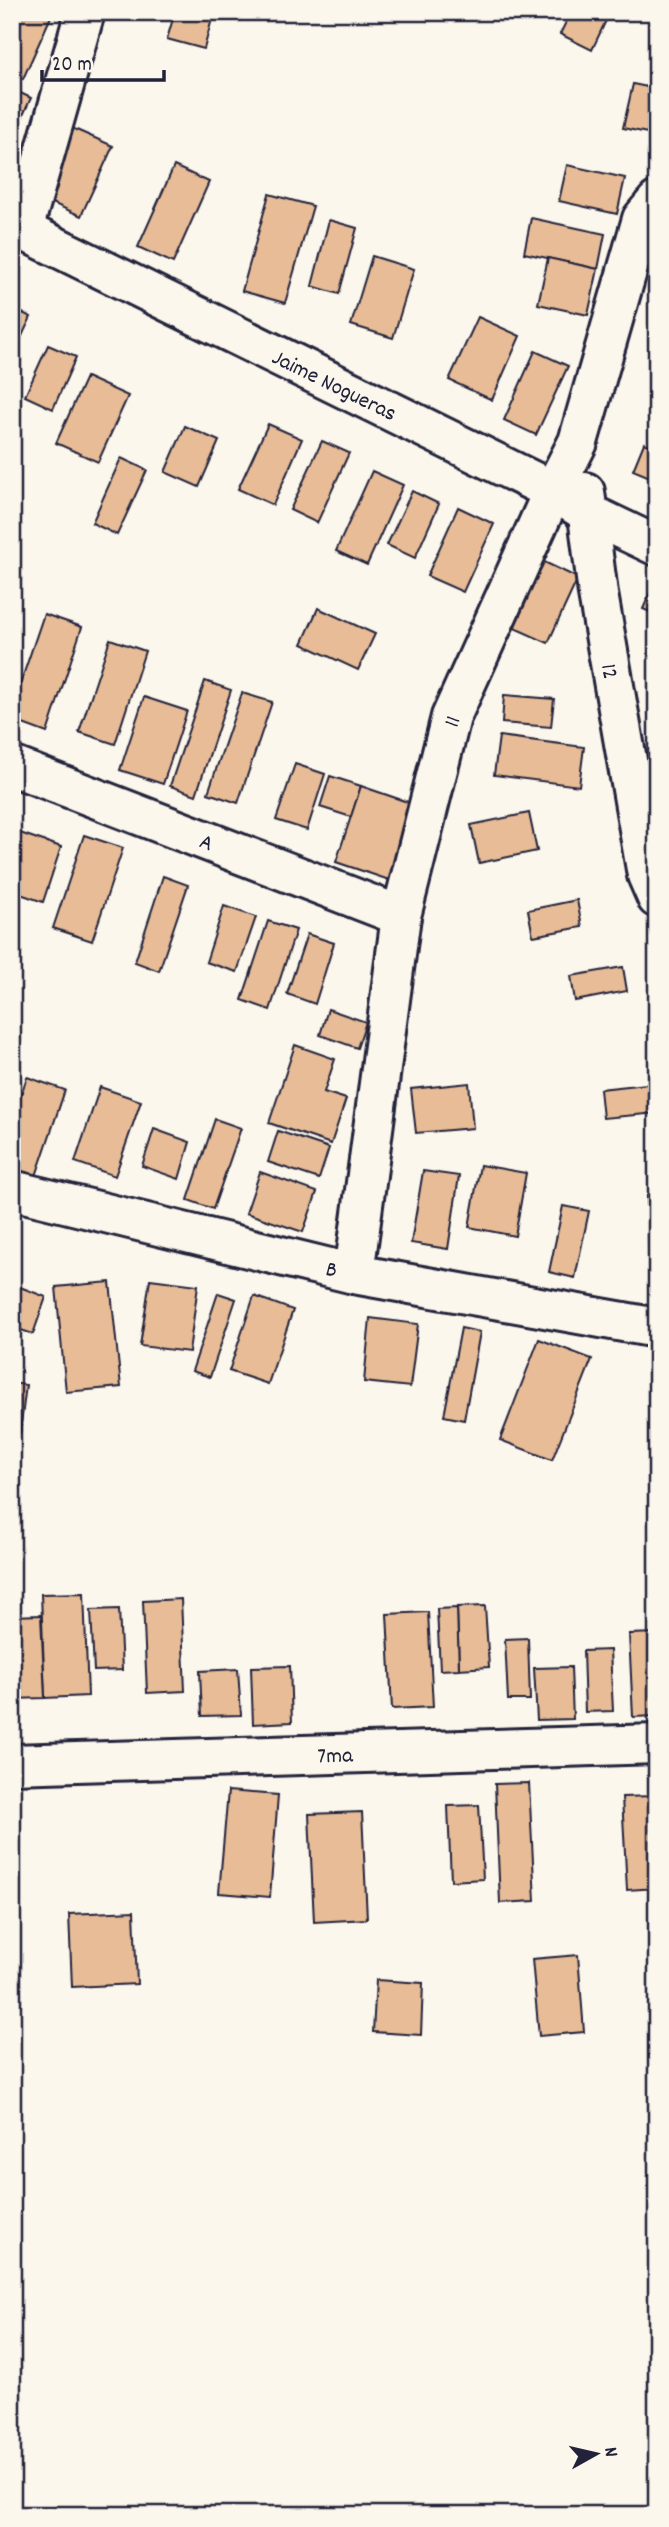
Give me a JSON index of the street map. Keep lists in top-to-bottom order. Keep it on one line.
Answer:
{"streets":{"street":["Jaime Nogueras","12","11","A","B","7ma"]},"crossings":[["Jaime Nogueras","12"],["Jaime Nogueras","11"],["12","11"],["11","A"],["11","B"]],"scale_bar":"20 m","north":"right"}
